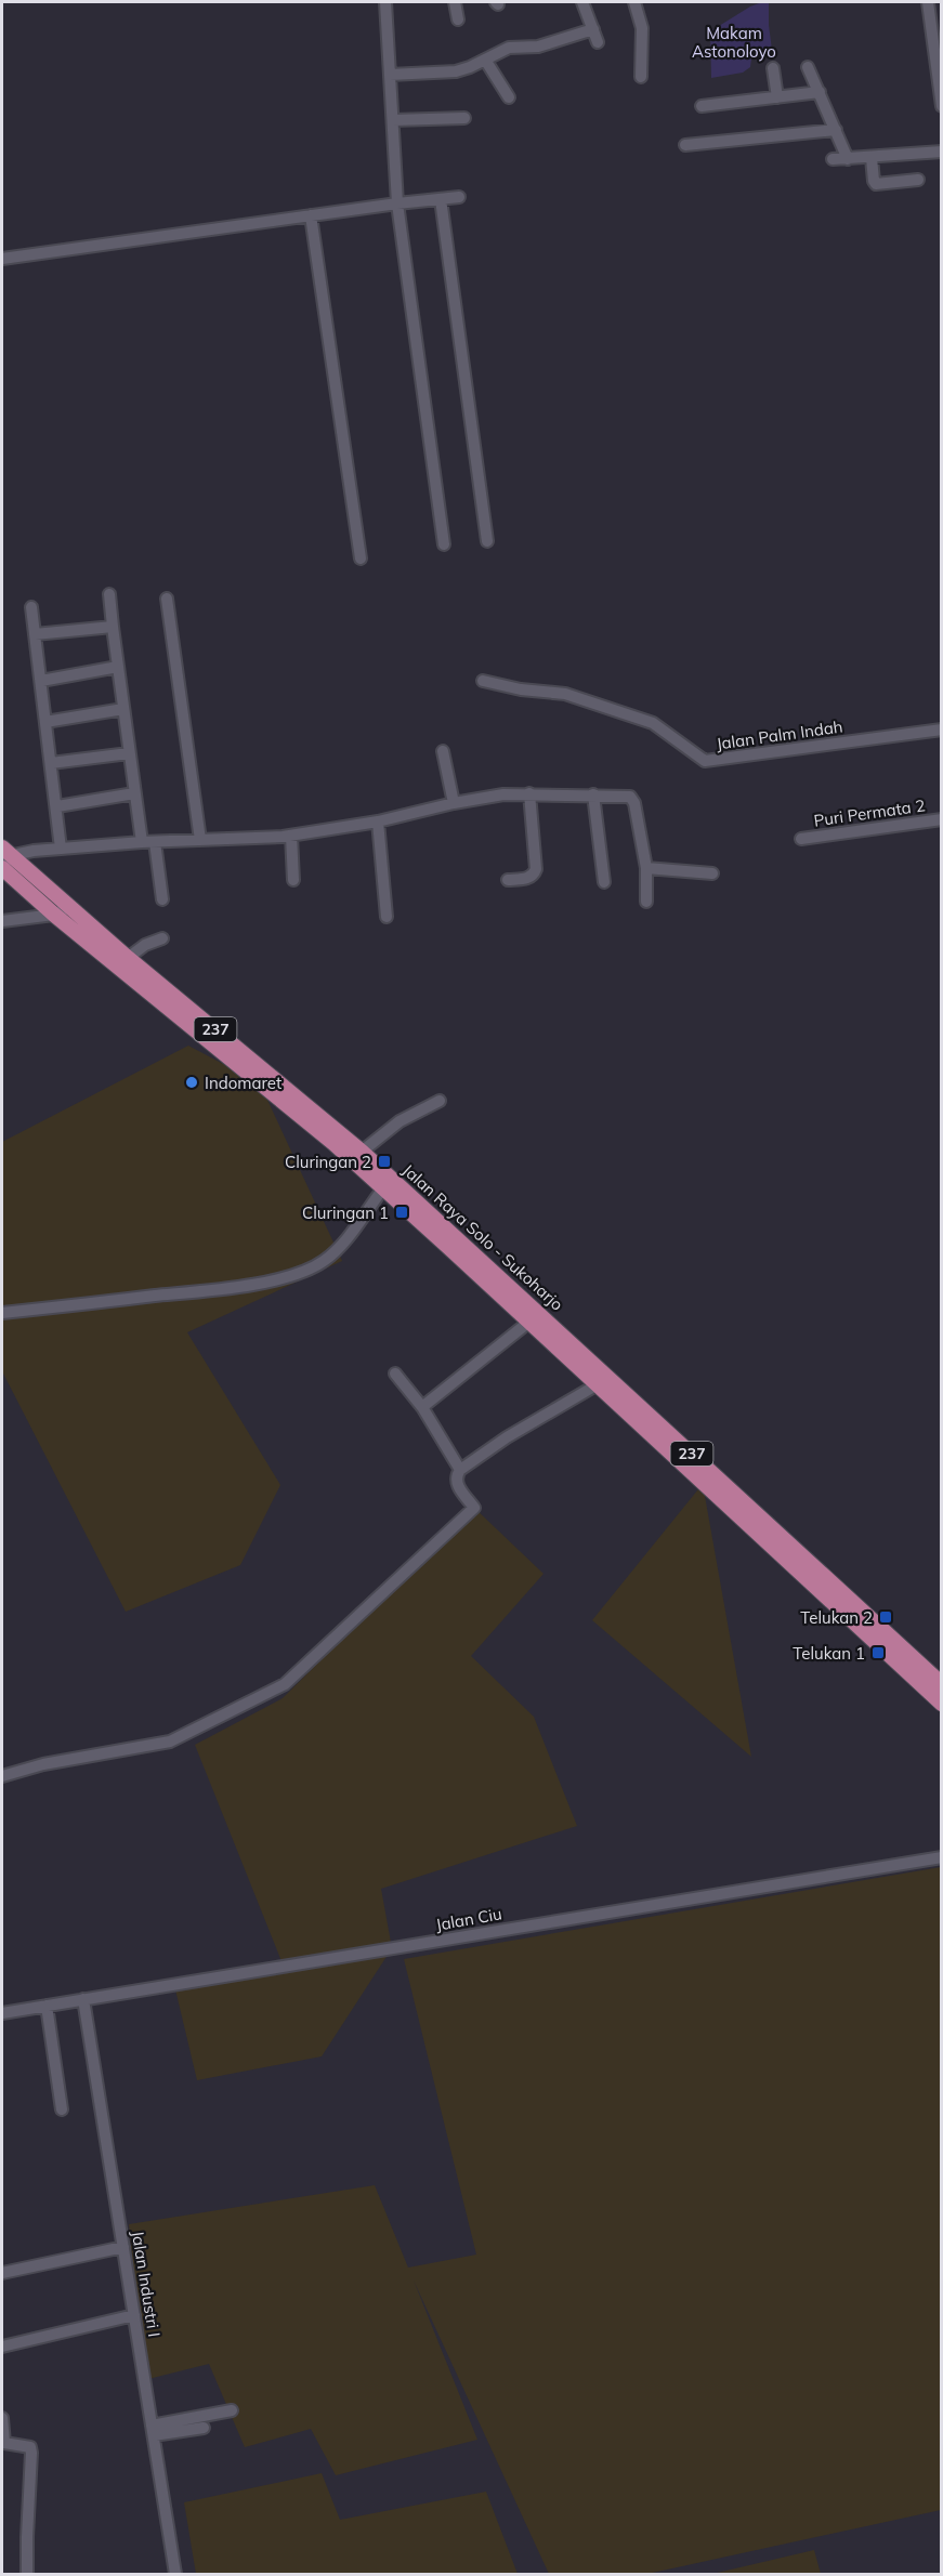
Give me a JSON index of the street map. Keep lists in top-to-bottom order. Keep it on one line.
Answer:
{"streets":{"main road":["237","Jalan Raya Solo - Sukoharjo"],"street":["Jalan Palm Indah","Puri Permata 2","Jalan Ciu","Jalan Industri I"]},"crossings":[["237","Jalan Raya Solo - Sukoharjo"],["Jalan Ciu","Jalan Industri I"]],"parks":["Makam Astonoloyo"],"places":{"other":["Indomaret"],"transit":["Cluringan 2","Cluringan 1","Telukan 2","Telukan 1"]}}
